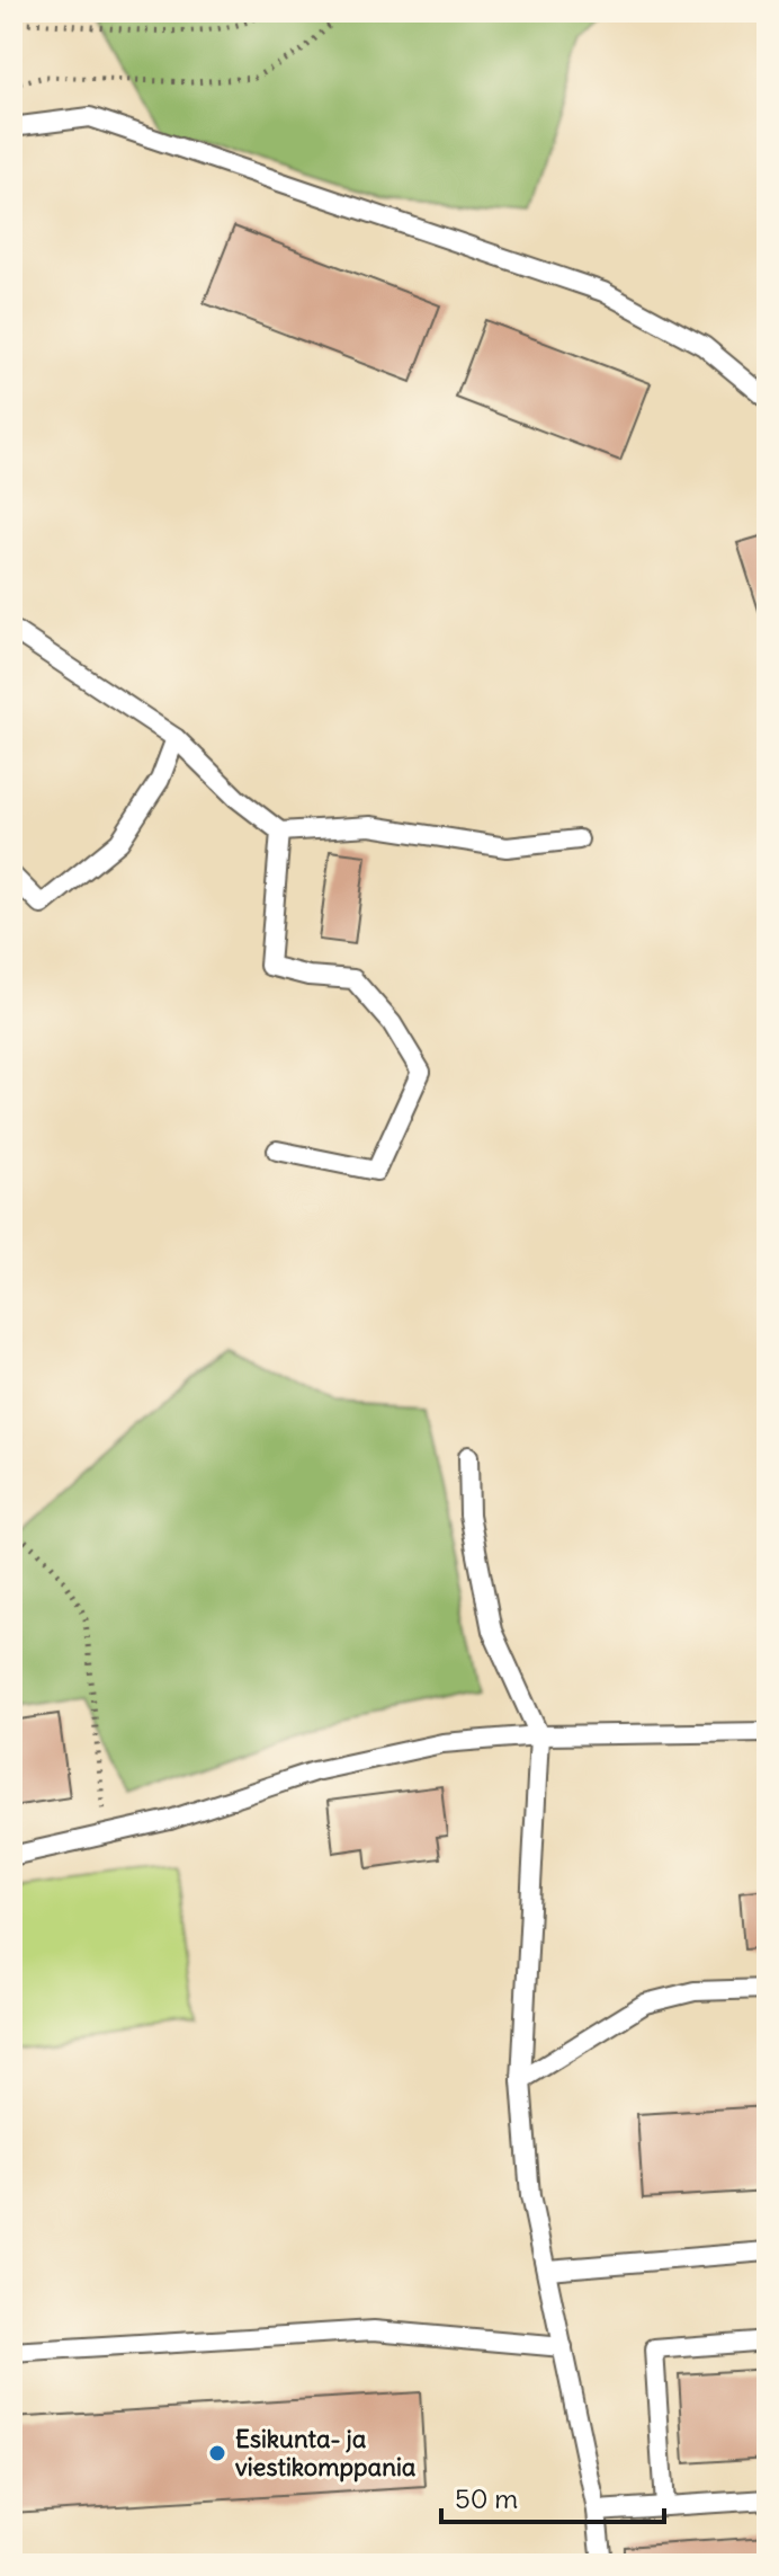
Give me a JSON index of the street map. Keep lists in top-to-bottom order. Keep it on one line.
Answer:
{"places":["Esikunta- ja viestikomppania"],"scale_bar":"50 m"}
